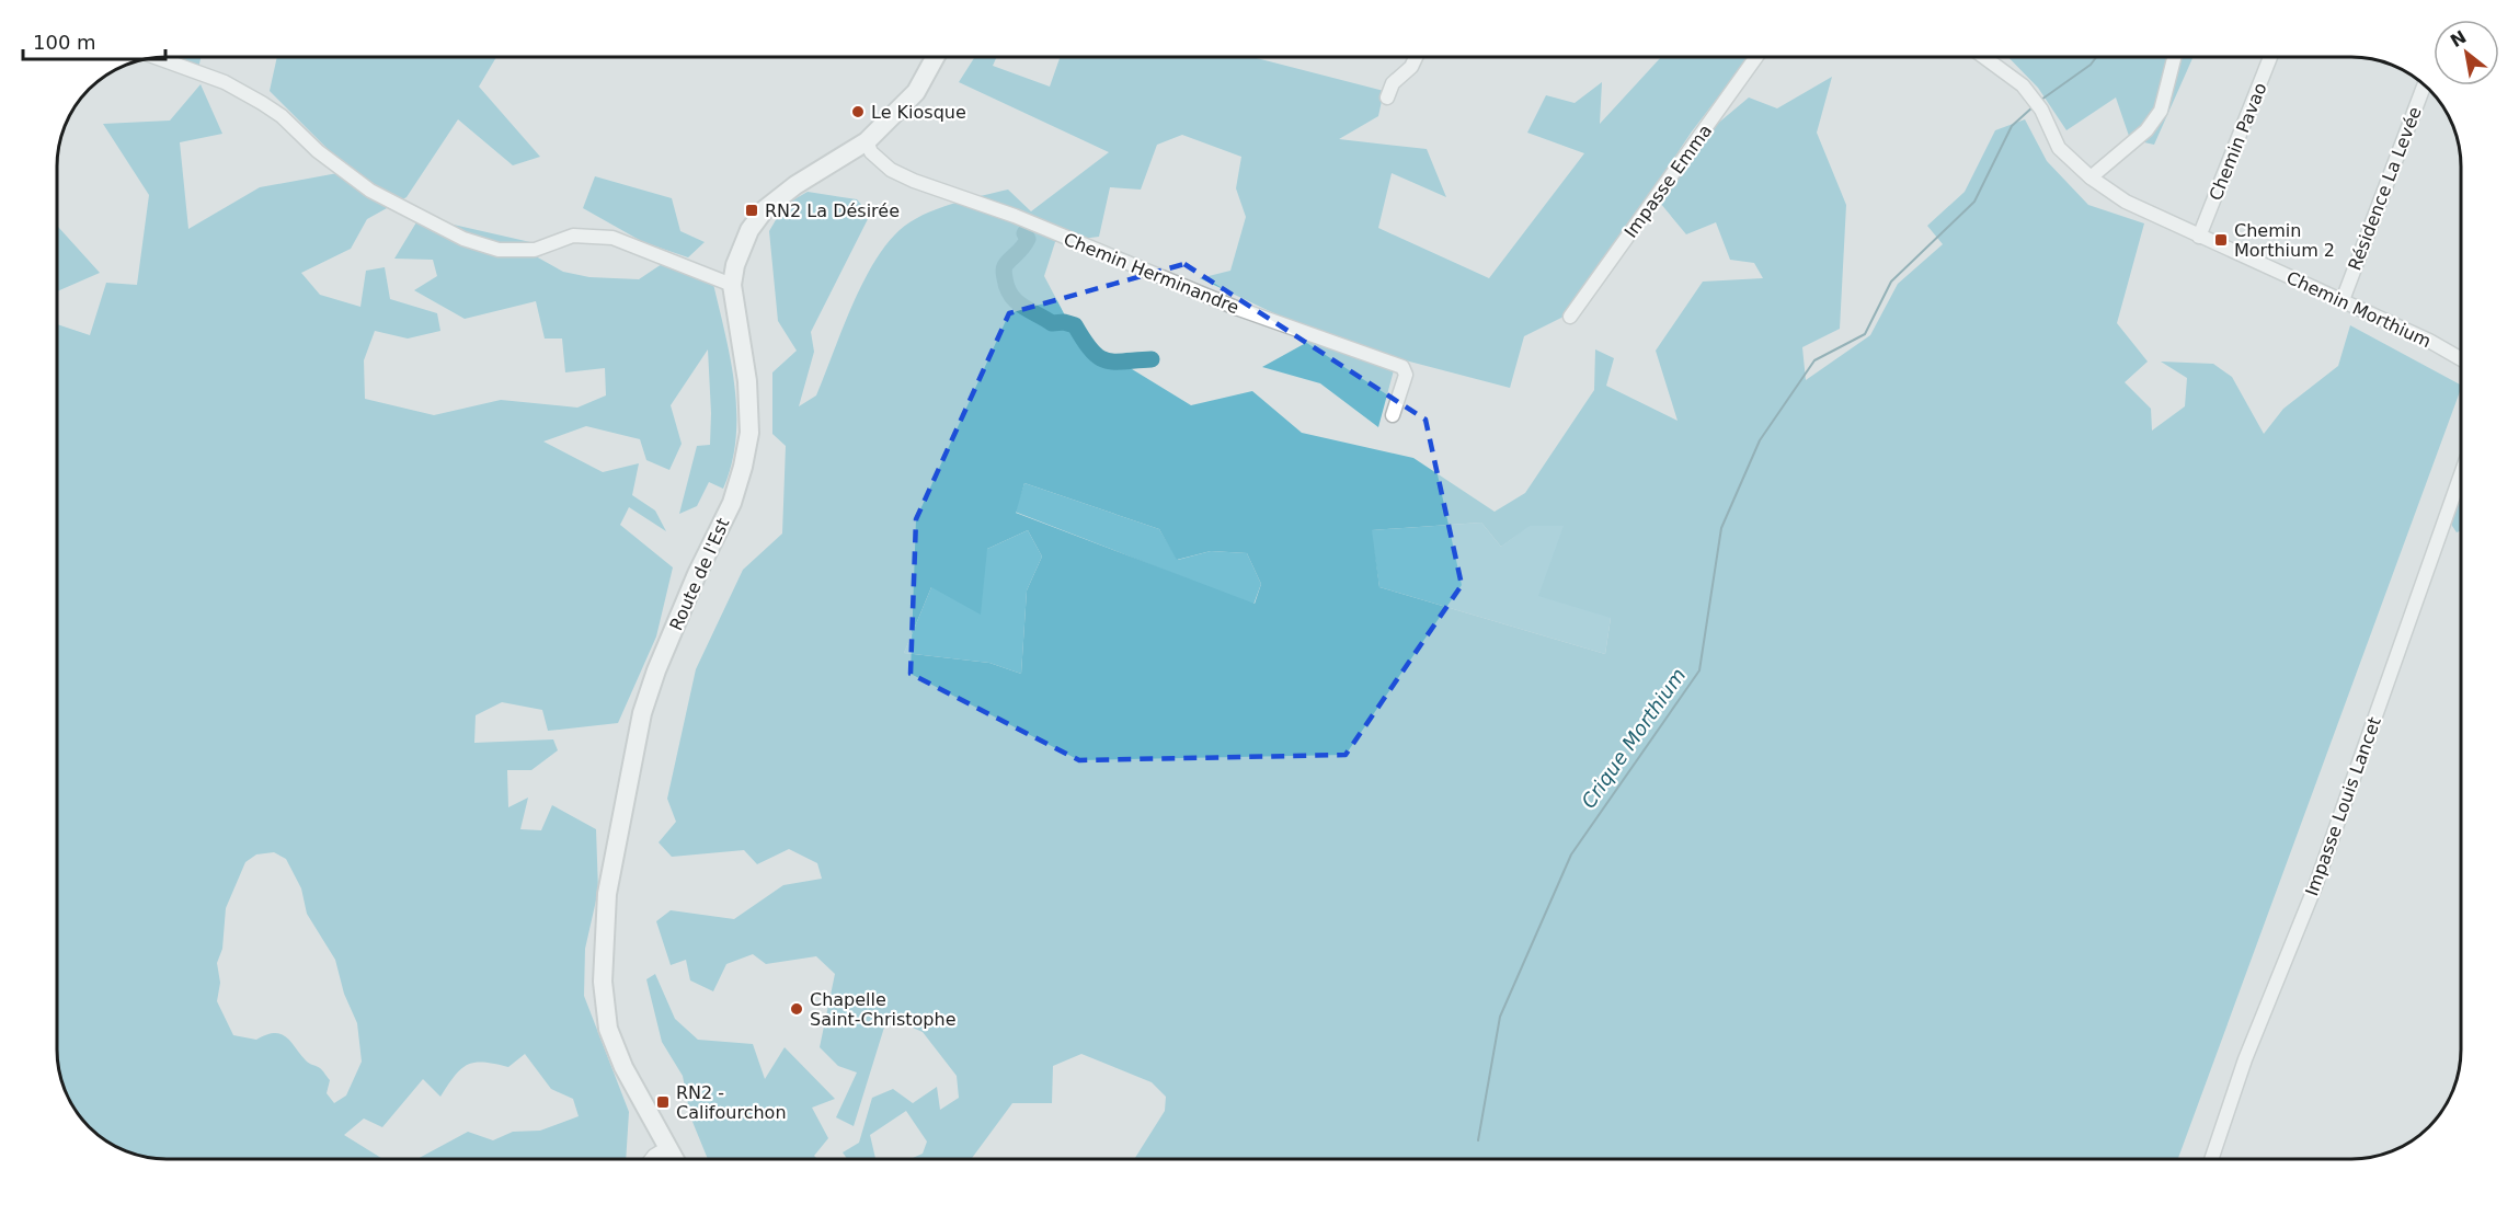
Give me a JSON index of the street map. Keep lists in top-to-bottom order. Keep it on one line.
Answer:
{"streets":{"main road":["Route de l'Est"],"street":["Chemin Pavao","Impasse Emma","Résidence La Levée","Chemin Herminandre","Chemin Morthium","Impasse Louis Lancet"]},"crossings":[["Chemin Pavao","Chemin Morthium"],["Résidence La Levée","Chemin Morthium"],["Chemin Herminandre","Route de l'Est"]],"water":["Crique Morthium"],"places":{"other":["Le Kiosque","Chapelle Saint-Christophe"],"transit":["RN2 La Désirée","Chemin Morthium 2","RN2 - Califourchon"]},"scale_bar":"100 m","north":"top left"}
